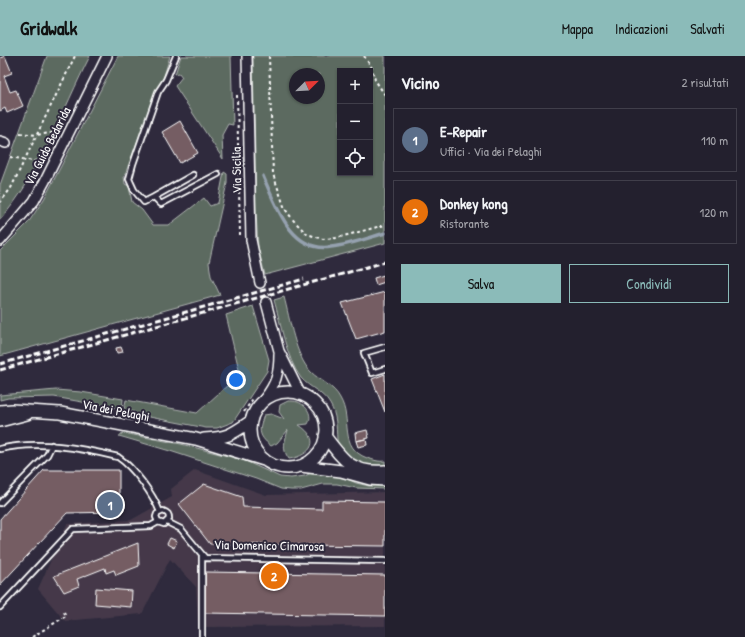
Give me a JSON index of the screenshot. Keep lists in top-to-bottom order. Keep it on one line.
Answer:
{"streets":{"street":["Via Guido Bedarida","Via Sicilia","Via dei Pelaghi"],"lane":["Via Domenico Cimarosa"]},"north":"top right","page":{"header":"Gridwalk","nav":["Mappa","Indicazioni","Salvati"],"heading":["Vicino","2 risultati"],"map_buttons":["+","−"],"list":[{"mark":"1","name":"E-Repair","note":"Uffici · Via dei Pelaghi","value":"110 m"},{"mark":"2","name":"Donkey kong","note":"Ristorante","value":"120 m"}],"buttons":["Salva","Condividi"],"pins":["1","2"]}}
